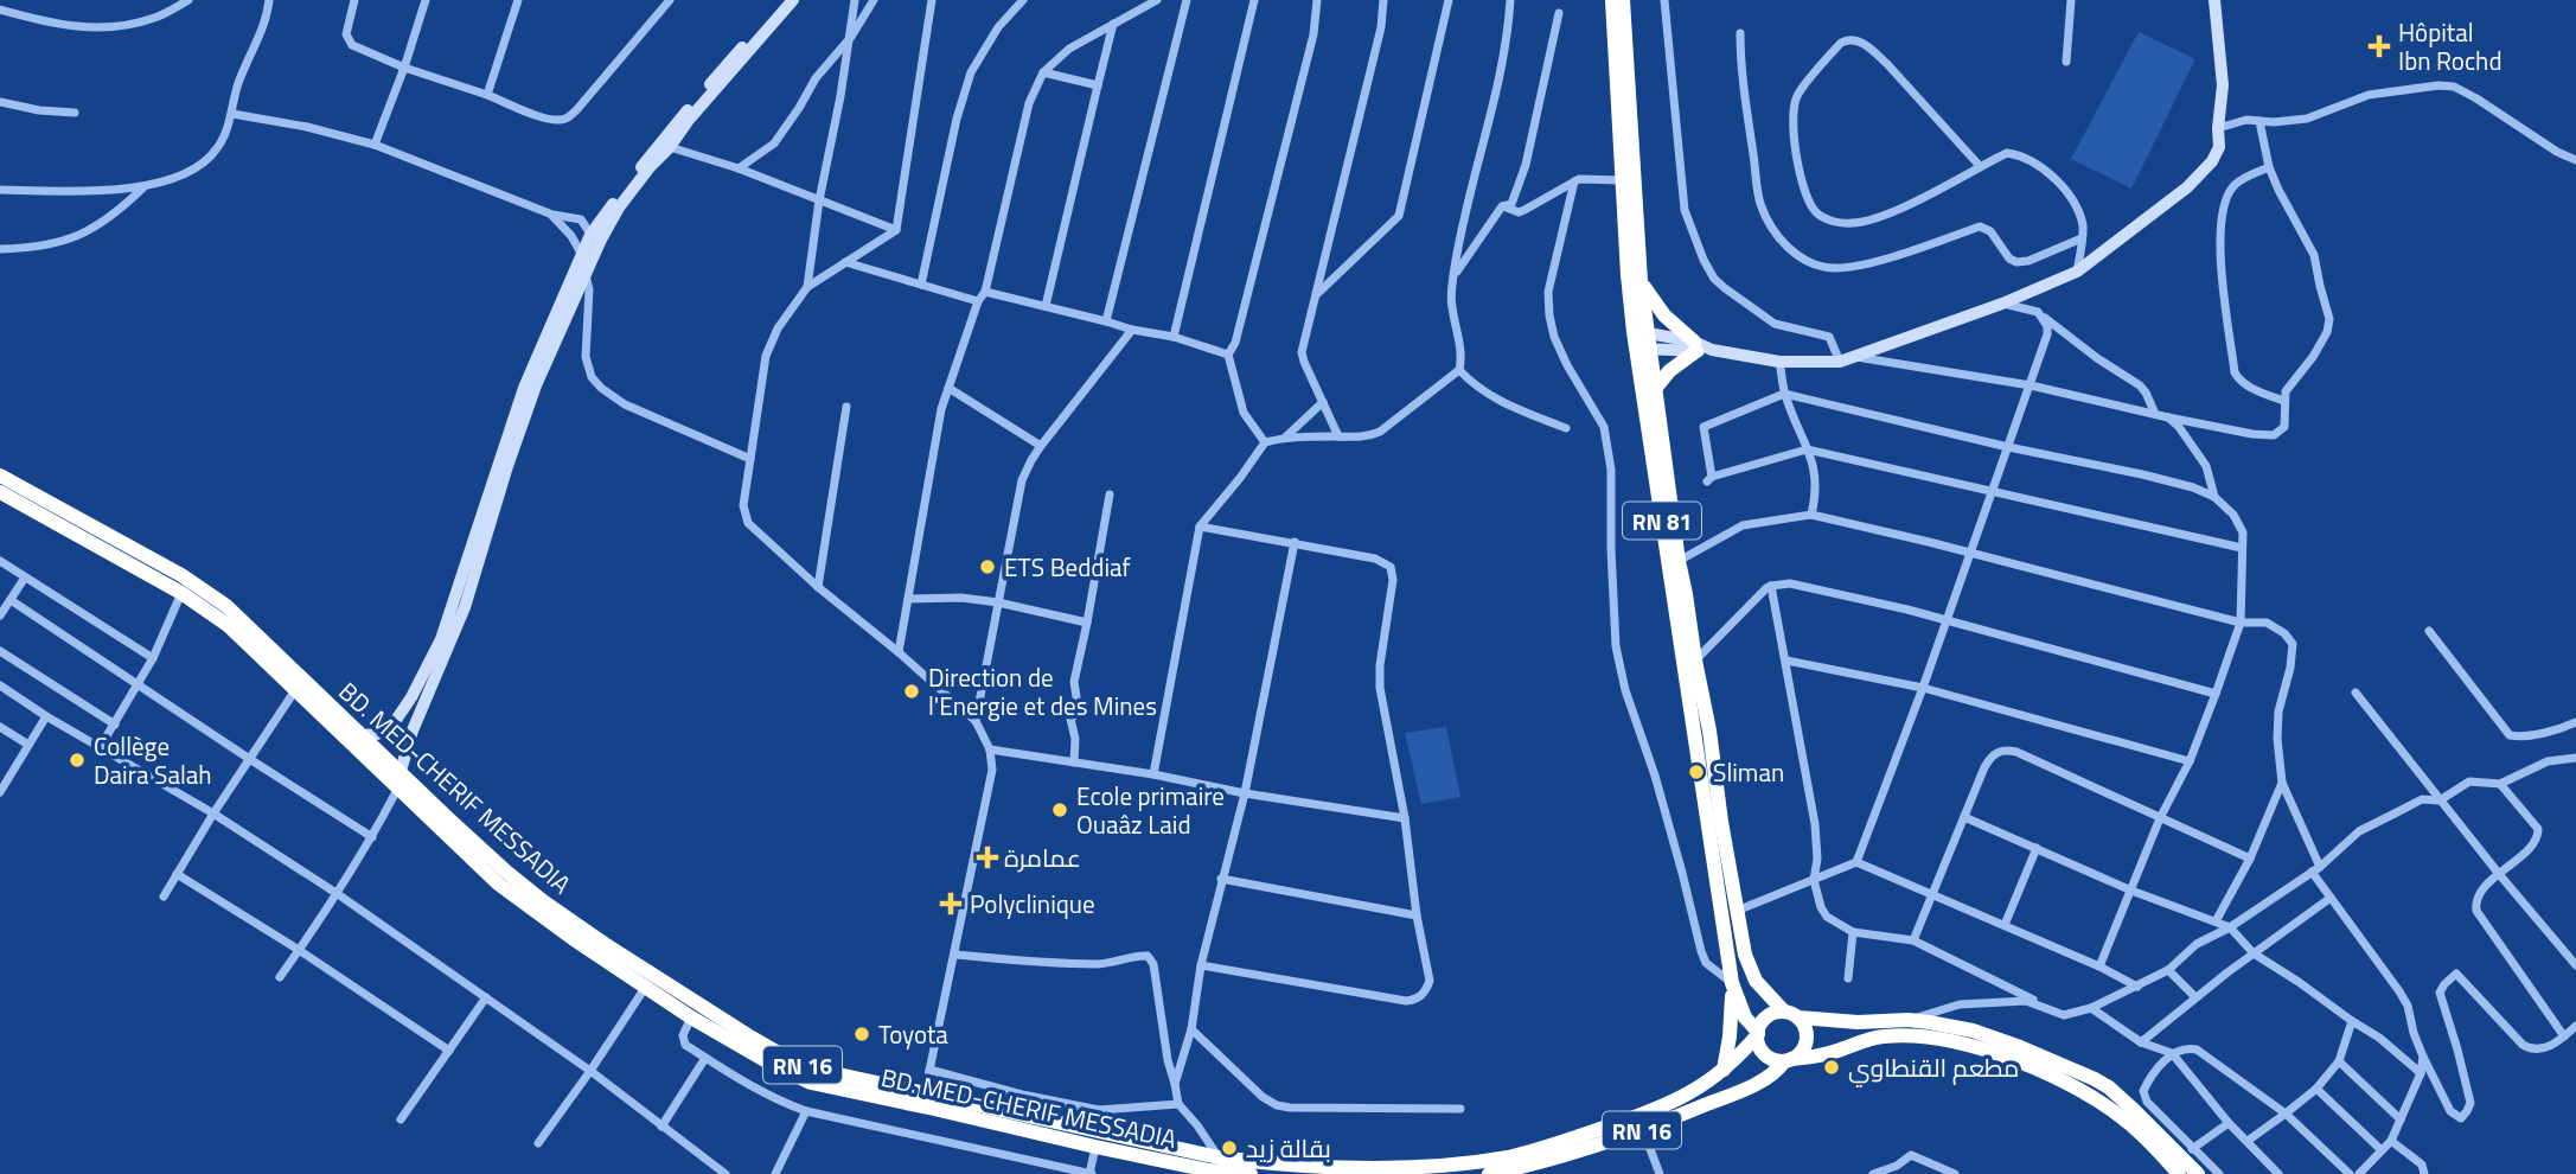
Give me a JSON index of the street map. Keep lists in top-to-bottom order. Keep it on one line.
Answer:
{"streets":{"highway":["RN 81","BD. MED-CHERIF MESSADIA","RN 16"]},"crossings":[["RN 81","BD. MED-CHERIF MESSADIA"],["RN 81","RN 16"],["BD. MED-CHERIF MESSADIA","RN 16"]],"places":{"health":["Hôpital Ibn Rochd","عمامرة","Polyclinique"],"other":["ETS Beddiaf","Direction de l'Energie et des Mines","Collège Daira Salah","Sliman","Ecole primaire Ouaâz Laid","Toyota","مطعم القنطاوي","بقالة زيد"]}}
